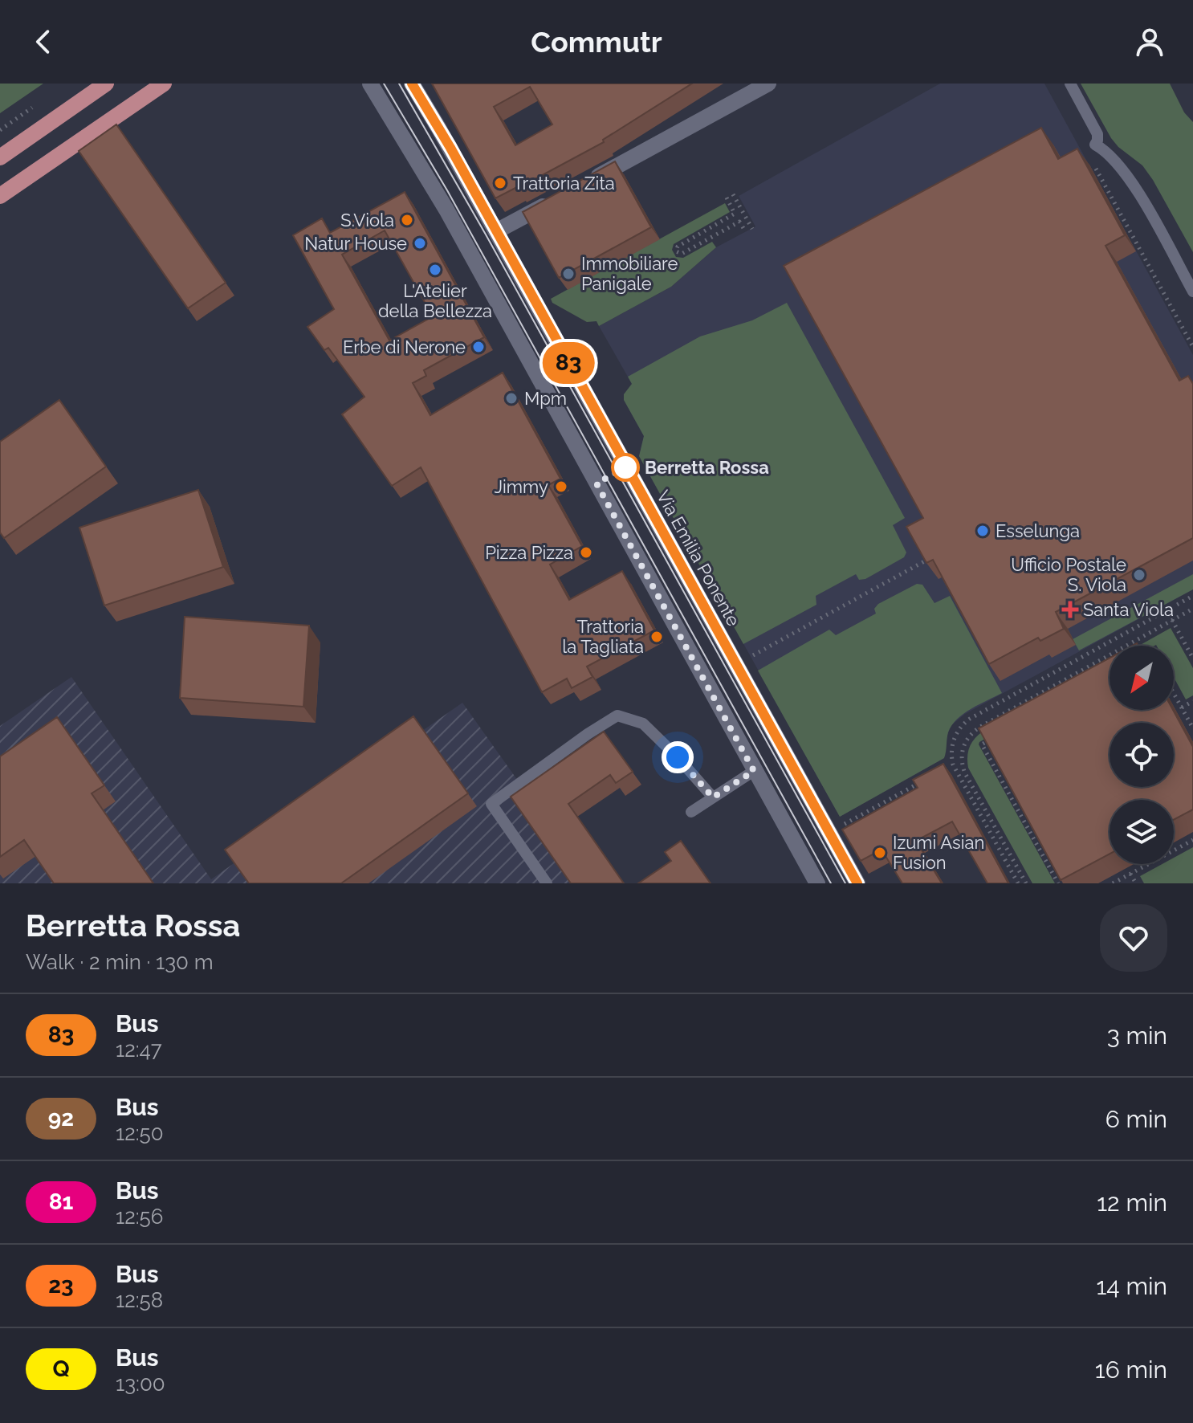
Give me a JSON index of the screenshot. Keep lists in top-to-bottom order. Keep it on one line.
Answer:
{"streets":{"main road":["Via Emilia Ponente"]},"places":{"other":["Trattoria Zita","S.Viola","Natur House","L'Atelier della Bellezza","Immobiliare Panigale","Erbe di Nerone","Mpm","Berretta Rossa","Jimmy","Esselunga","Pizza Pizza","Ufficio Postale S. Viola","Trattoria la Tagliata","Izumi Asian Fusion"],"health":["Santa Viola"]},"lines":["bus line 83"],"north":"bottom left","page":{"header":"Commutr","on_map":"83","heading":["Berretta Rossa","Walk · 2 min · 130 m"],"list":[{"mark":"83","name":"Bus","note":"12:47","value":"3 min"},{"mark":"92","name":"Bus","note":"12:50","value":"6 min"},{"mark":"81","name":"Bus","note":"12:56","value":"12 min"},{"mark":"23","name":"Bus","note":"12:58","value":"14 min"},{"mark":"Q","name":"Bus","note":"13:00","value":"16 min"}]}}
